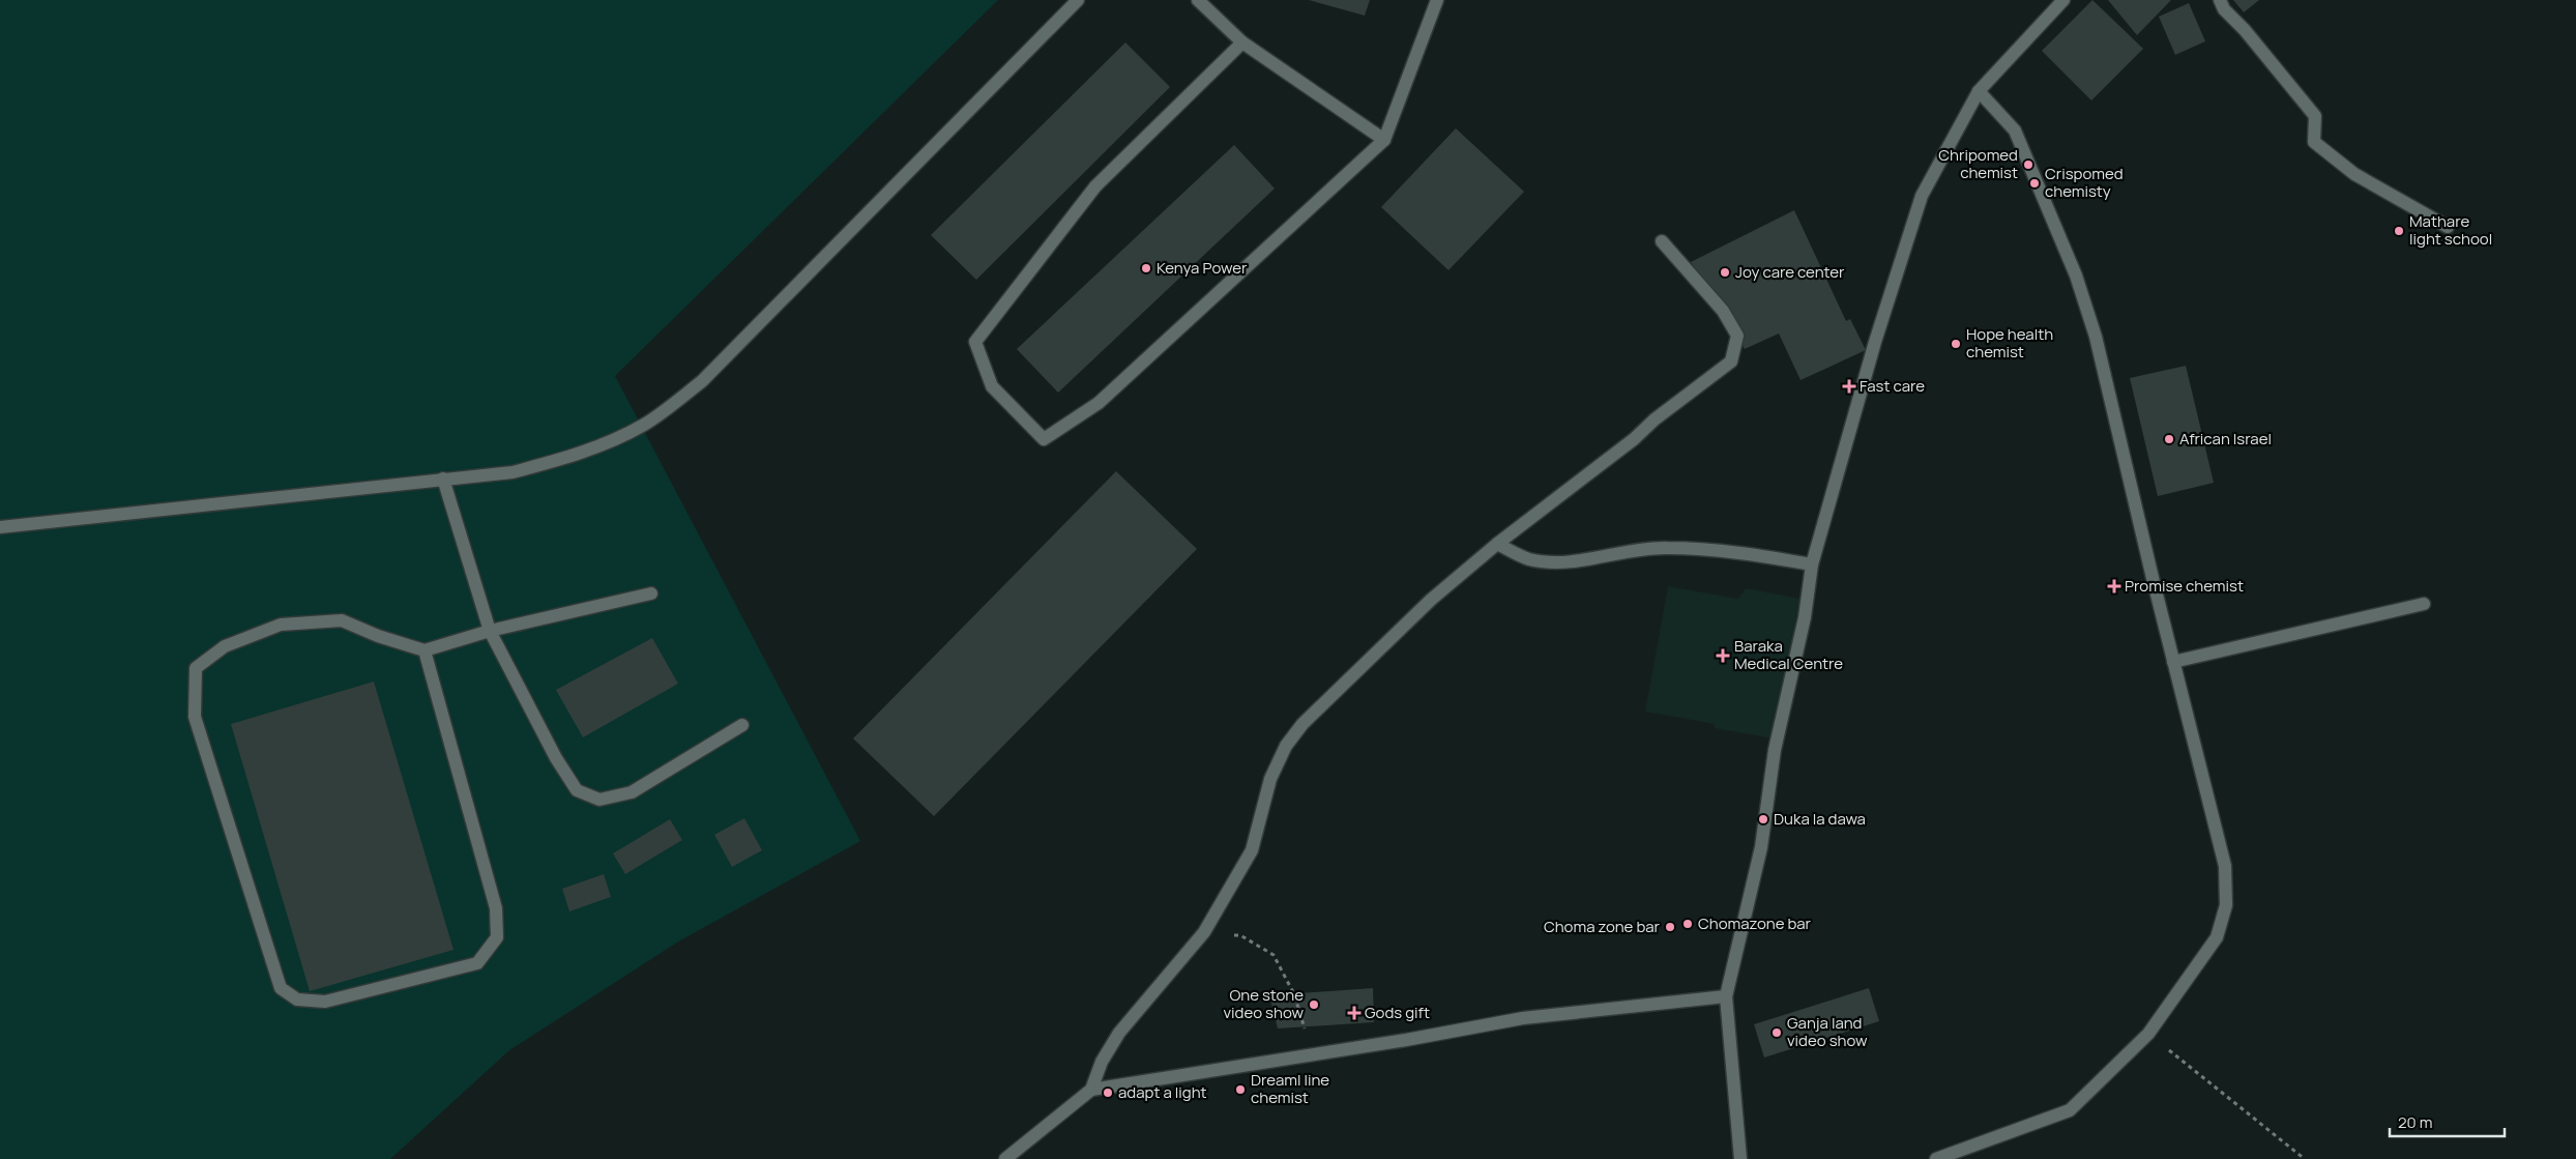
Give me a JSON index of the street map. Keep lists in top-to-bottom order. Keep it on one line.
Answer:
{"places":{"other":["Chripomed chemist","Crispomed chemisty","Mathare light school","Kenya Power","Joy care center","Hope health chemist","African Israel","Duka la dawa","Chomazone bar","Choma zone bar","One stone video show","Ganja land video show","Dreaml line chemist","adapt a light"],"health":["Fast care","Promise chemist","Baraka Medical Centre","Gods gift"]},"scale_bar":"20 m"}
